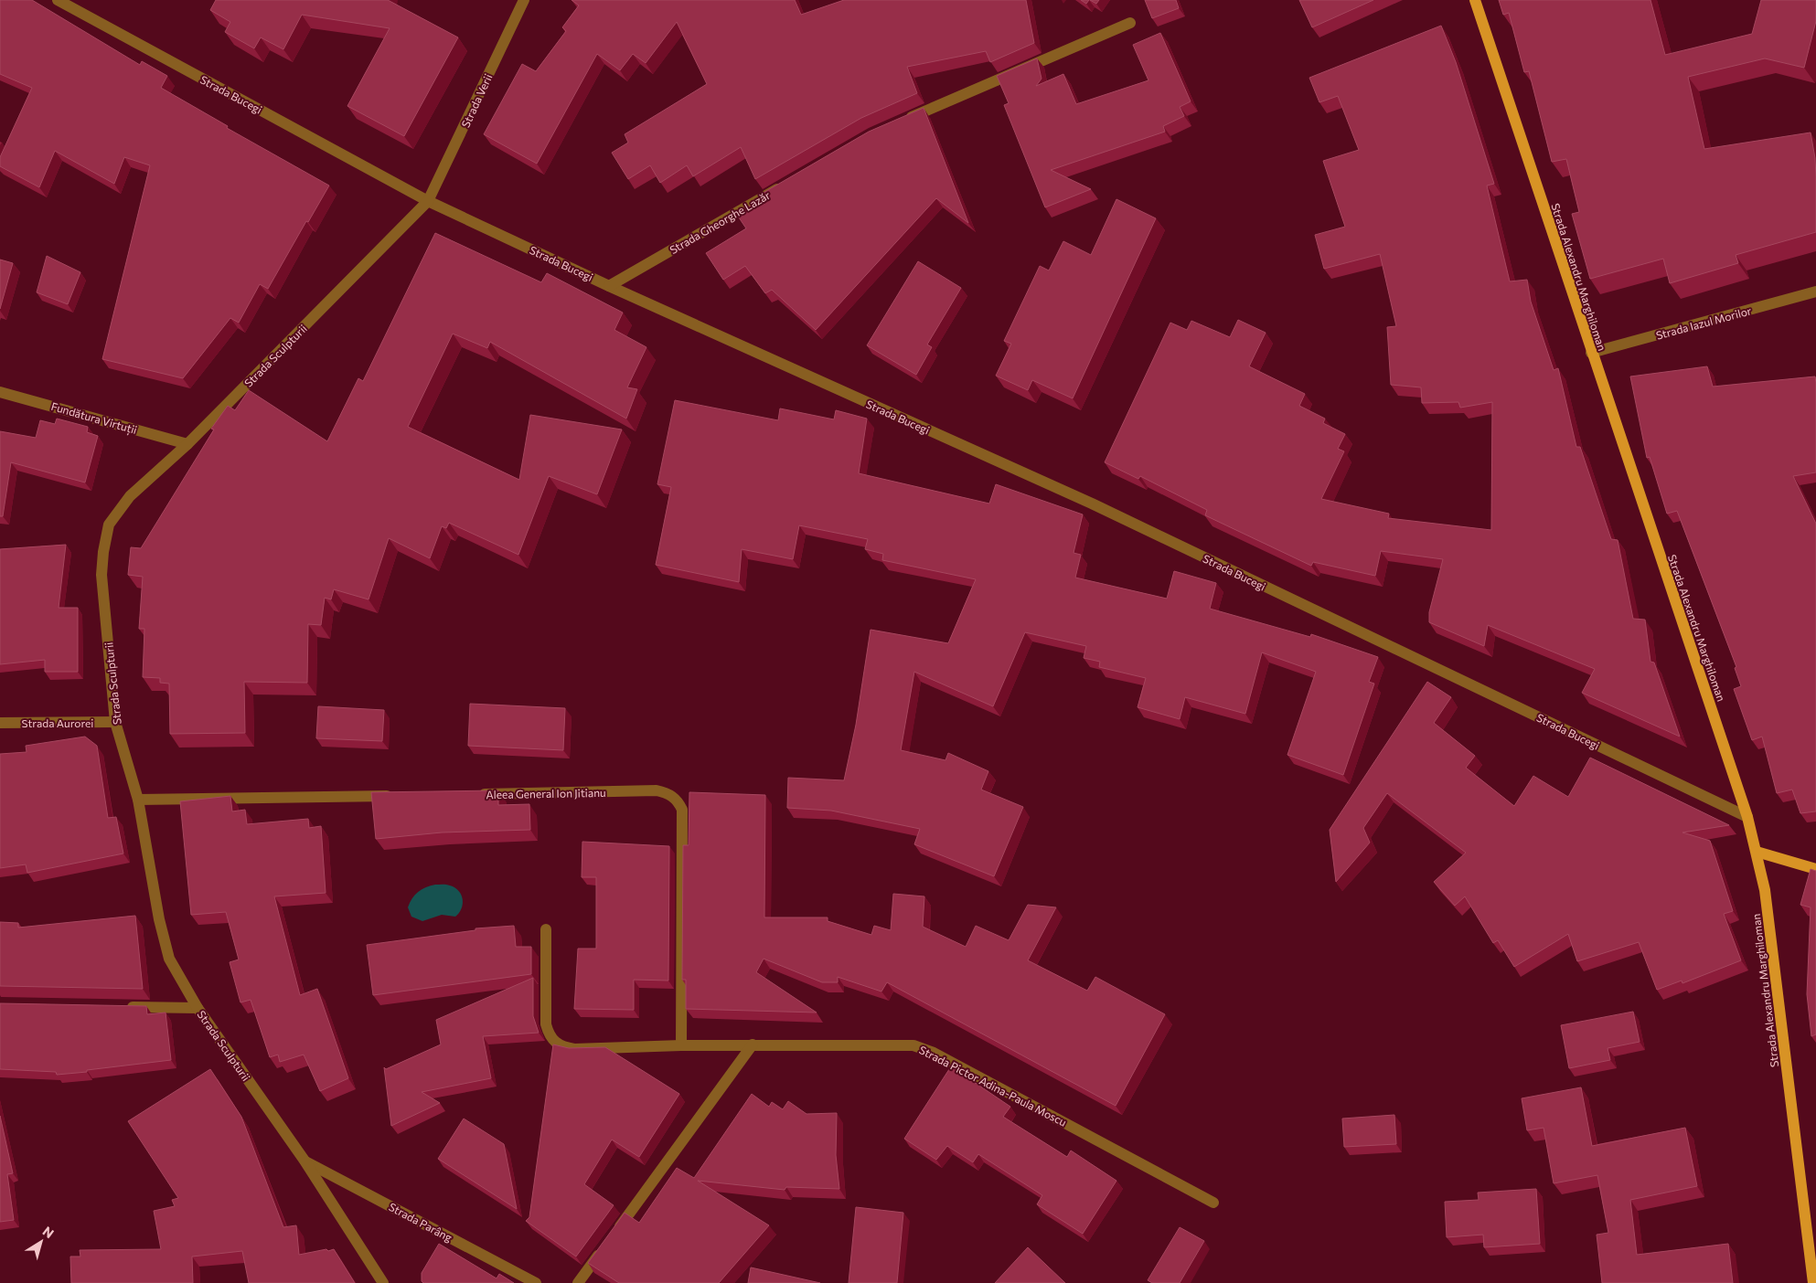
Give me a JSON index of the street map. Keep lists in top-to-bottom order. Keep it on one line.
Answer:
{"streets":{"main road":["Strada Alexandru Marghiloman"],"street":["Strada Bucegi","Strada Verii","Strada Gheorghe Lazăr","Strada Iazul Morilor","Strada Sculpturii","Fundătura Virtuții","Strada Aurorei","Aleea General Ion Jitianu","Strada Pictor Adina-Paula Moscu","Strada Parâng"]},"crossings":[["Strada Bucegi","Strada Verii"],["Strada Bucegi","Strada Gheorghe Lazăr"],["Strada Bucegi","Strada Alexandru Marghiloman"],["Strada Bucegi","Strada Sculpturii"],["Strada Verii","Strada Sculpturii"],["Strada Alexandru Marghiloman","Strada Iazul Morilor"],["Strada Sculpturii","Fundătura Virtuții"],["Strada Sculpturii","Strada Aurorei"],["Strada Sculpturii","Strada Parâng"],["Aleea General Ion Jitianu","Strada Pictor Adina-Paula Moscu"]],"north":"top right"}
